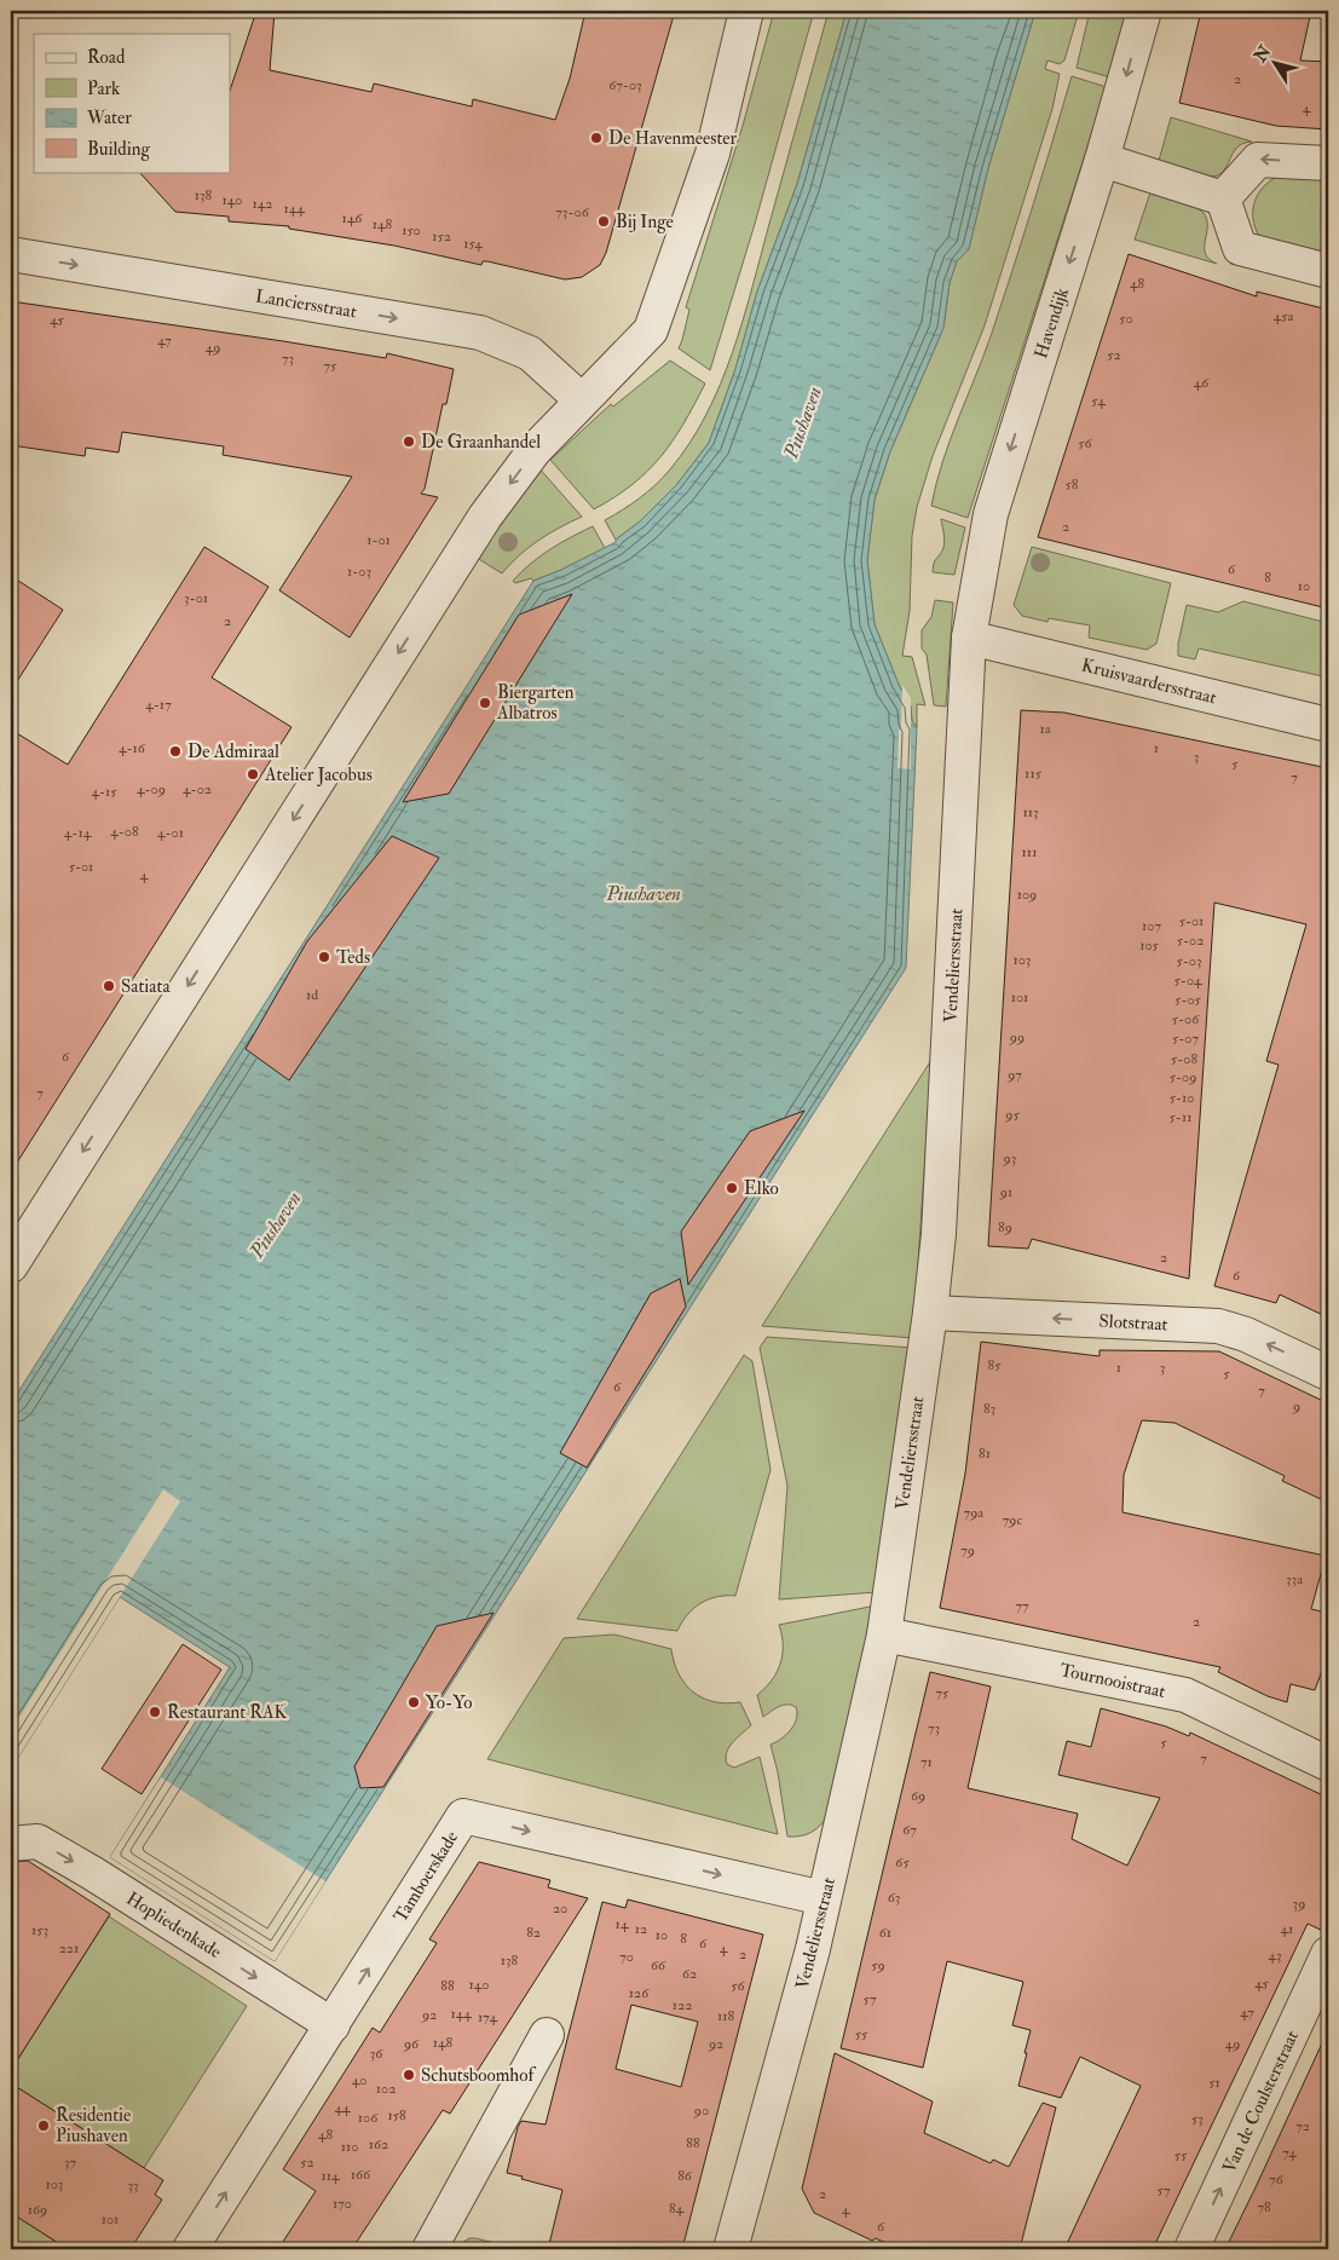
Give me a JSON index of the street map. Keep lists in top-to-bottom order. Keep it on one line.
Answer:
{"streets":{"street":["Lanciersstraat","Havendijk","Kruisvaardersstraat","Vendeliersstraat","Slotstraat","Tournooistraat","Tamboerskade","Hopliedenkade","Van de Coulsterstraat"]},"crossings":[["Havendijk","Kruisvaardersstraat"],["Havendijk","Vendeliersstraat"],["Kruisvaardersstraat","Vendeliersstraat"],["Vendeliersstraat","Slotstraat"],["Vendeliersstraat","Tournooistraat"],["Vendeliersstraat","Tamboerskade"],["Tamboerskade","Hopliedenkade"]],"one_way":["Lanciersstraat","Havendijk","Slotstraat","Tamboerskade","Hopliedenkade","Van de Coulsterstraat"],"water":["Piushaven"],"places":["De Havenmeester","Bij Inge","De Graanhandel","Biergarten Albatros","De Admiraal","Atelier Jacobus","Teds","Satiata","Elko","Yo-Yo","Restaurant RAK","Schutsboomhof","Residentie Piushaven"],"house_numbers":["2","67-03","4","138","140","142","144","73-06","146","148","150","152","154","48","45a","50","45","47","49","52","73","75","46","54","56","58","2","1-01","6","1-03","8","10","3-01","2","4-17","1a","4-16","1","3","5","115","7","4-09","4-02","4-15","113","4-08","4-14","4-01","111","5-01","4","109","5-01","107","5-02","105","103","5-03","5-04","1d","101","5-05","5-06","99","5-07","6","5-08","97","5-09","7","5-10","95","5-11","93","91","89","2","6","85","1","3","5","6","7","9","83","81","79a","79c","79","33a","77","2","75","73","5","7","71","69","67","65","63","39","20","14","12","41","153","82","61","10","8","6","221","4","2","43","70","138","66","59","62","45","140","88","56","126","57","122","47","144","92","118","174","55","148","96","92","49","36","40","51","102","44","90","158","106","53","72","48","88","162","110","74","55","37","52","166","114","86","76","103","33","57","2","170","78","84","169","4","101","6"],"legend":["Road","Park","Water","Building"],"north":"top left"}
